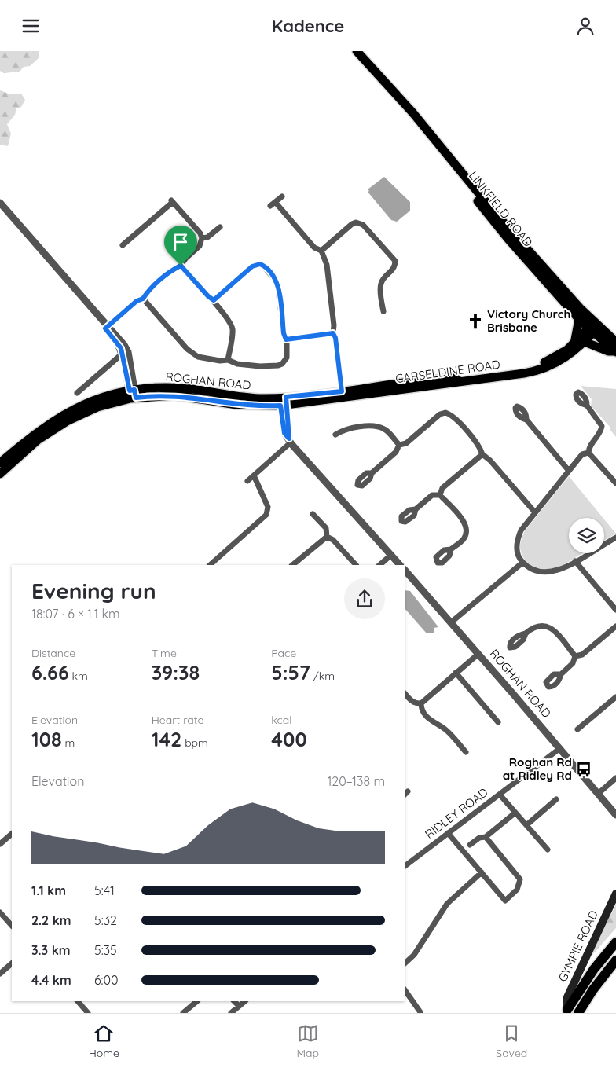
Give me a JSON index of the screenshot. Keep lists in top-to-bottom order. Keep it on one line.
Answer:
{"streets":{"main road":["LINKFIELD ROAD","CARSELDINE ROAD","ROGHAN ROAD","GYMPIE ROAD"],"street":["RIDLEY ROAD"]},"crossings":[["LINKFIELD ROAD","CARSELDINE ROAD"],["CARSELDINE ROAD","ROGHAN ROAD"],["ROGHAN ROAD","RIDLEY ROAD"]],"places":{"church":["Victory Church Brisbane"],"bus stop":["Roghan Rd at Ridley Rd"]},"page":{"header":"Kadence","heading":["Evening run","18:07 · 6 × 1.1 km"],"stats":[["Distance","6.66 km"],["Time","39:38"],["Pace","5:57 /km"],["Elevation","108 m"],["Heart rate","142 bpm"],["kcal","400"]],"chart":["Elevation","120–138 m"],"list":[{"name":"1.1 km","note":"5:41"},{"name":"2.2 km","note":"5:32"},{"name":"3.3 km","note":"5:35"},{"name":"4.4 km","note":"6:00"}],"tabs":["Home","Map","Saved"]}}
